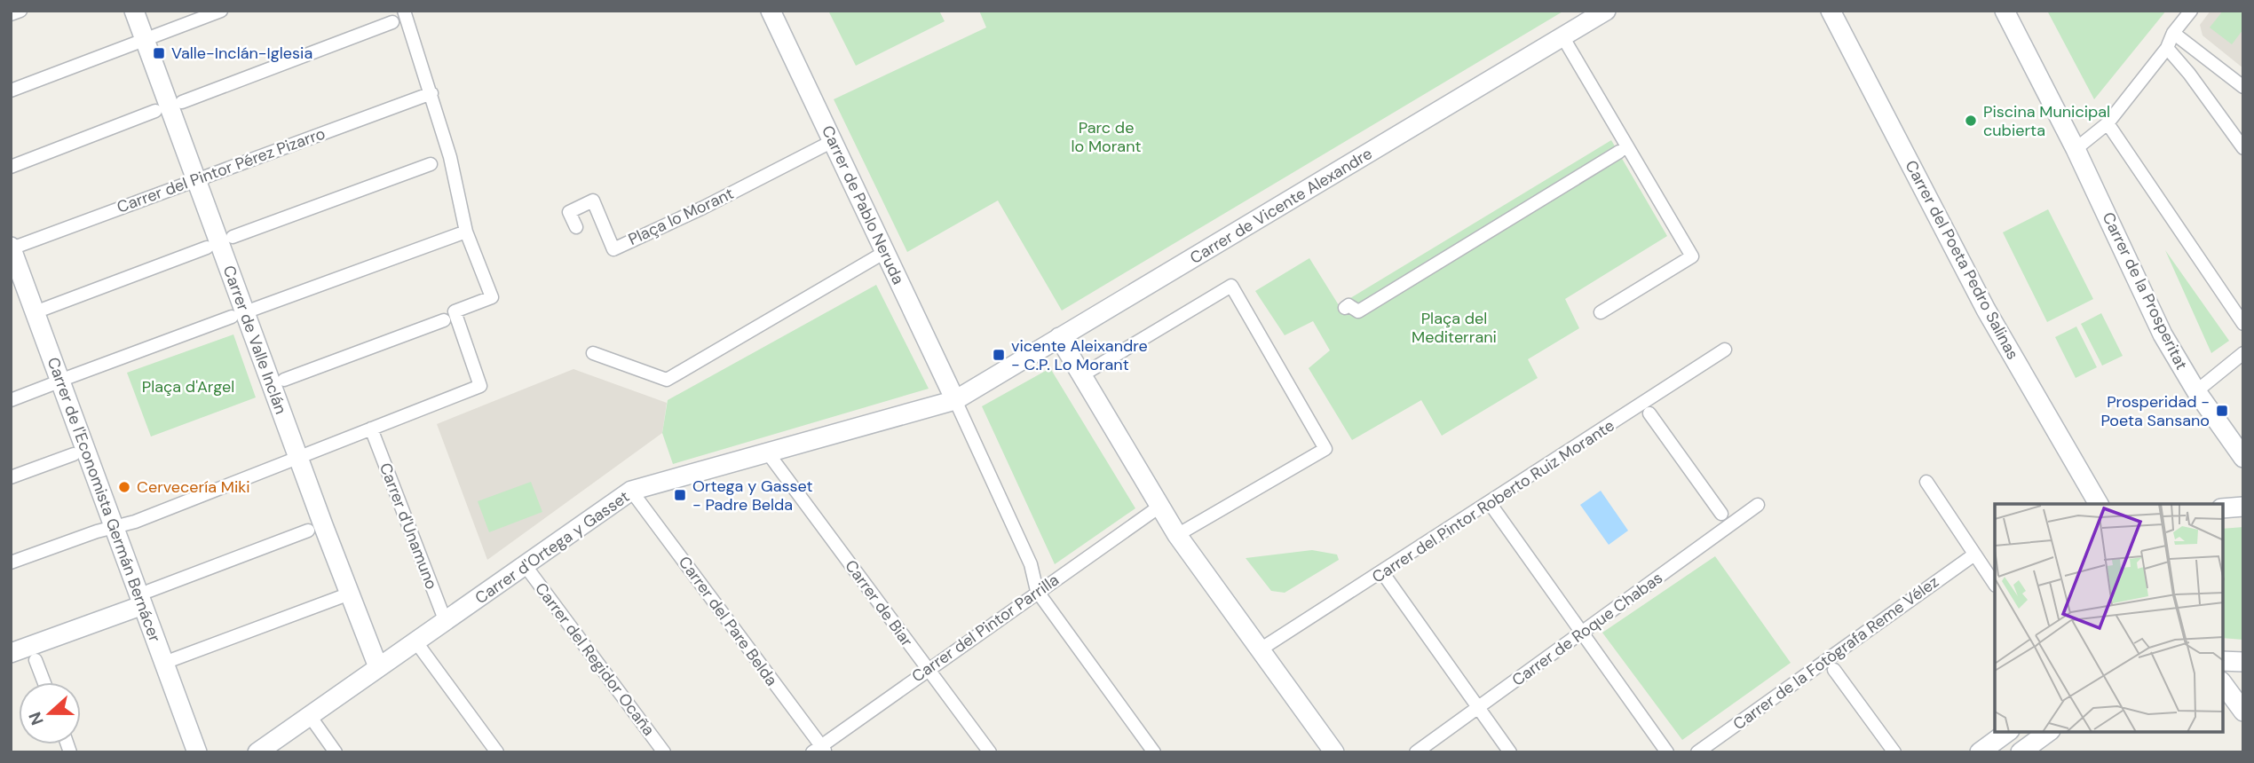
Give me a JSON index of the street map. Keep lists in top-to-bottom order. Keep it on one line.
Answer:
{"streets":{"street":["Carrer del Pintor Pérez Pizarro","Carrer de Pablo Neruda","Carrer de Vicente Alexandre","Plaça lo Morant","Carrer del Poeta Pedro Salinas","Carrer de la Prosperitat","Carrer de Valle Inclán","Carrer de l'Economista Germán Bernácer","Carrer del Pintor Roberto Ruiz Morante","Carrer d'Unamuno","Carrer d'Ortega y Gasset","Carrer de Biar","Carrer del Pare Belda","Carrer del Pintor Parrilla","Carrer de Roque Chabas","Carrer de la Fotògrafa Reme Vélez","Carrer del Regidor Ocaña"]},"crossings":[["Carrer del Pintor Pérez Pizarro","Carrer de Valle Inclán"],["Carrer del Pintor Pérez Pizarro","Carrer de l'Economista Germán Bernácer"],["Carrer de Pablo Neruda","Carrer de Vicente Alexandre"],["Carrer de Pablo Neruda","Plaça lo Morant"],["Carrer de Pablo Neruda","Carrer d'Ortega y Gasset"],["Carrer de Vicente Alexandre","Carrer d'Ortega y Gasset"],["Carrer de Valle Inclán","Carrer d'Ortega y Gasset"],["Carrer d'Unamuno","Carrer d'Ortega y Gasset"],["Carrer d'Ortega y Gasset","Carrer de Biar"],["Carrer d'Ortega y Gasset","Carrer del Pare Belda"],["Carrer d'Ortega y Gasset","Carrer del Regidor Ocaña"],["Carrer de Biar","Carrer del Pintor Parrilla"],["Carrer del Pare Belda","Carrer del Pintor Parrilla"]],"parks":["Parc de lo Morant","Plaça del Mediterrani","Plaça d'Argel"],"places":{"transit":["Valle-Inclán-Iglesia","vicente Aleixandre - C.P. Lo Morant","Prosperidad - Poeta Sansano","Ortega y Gasset - Padre Belda"],"other":["Piscina Municipal cubierta","Cervecería Miki"]},"north":"left"}
